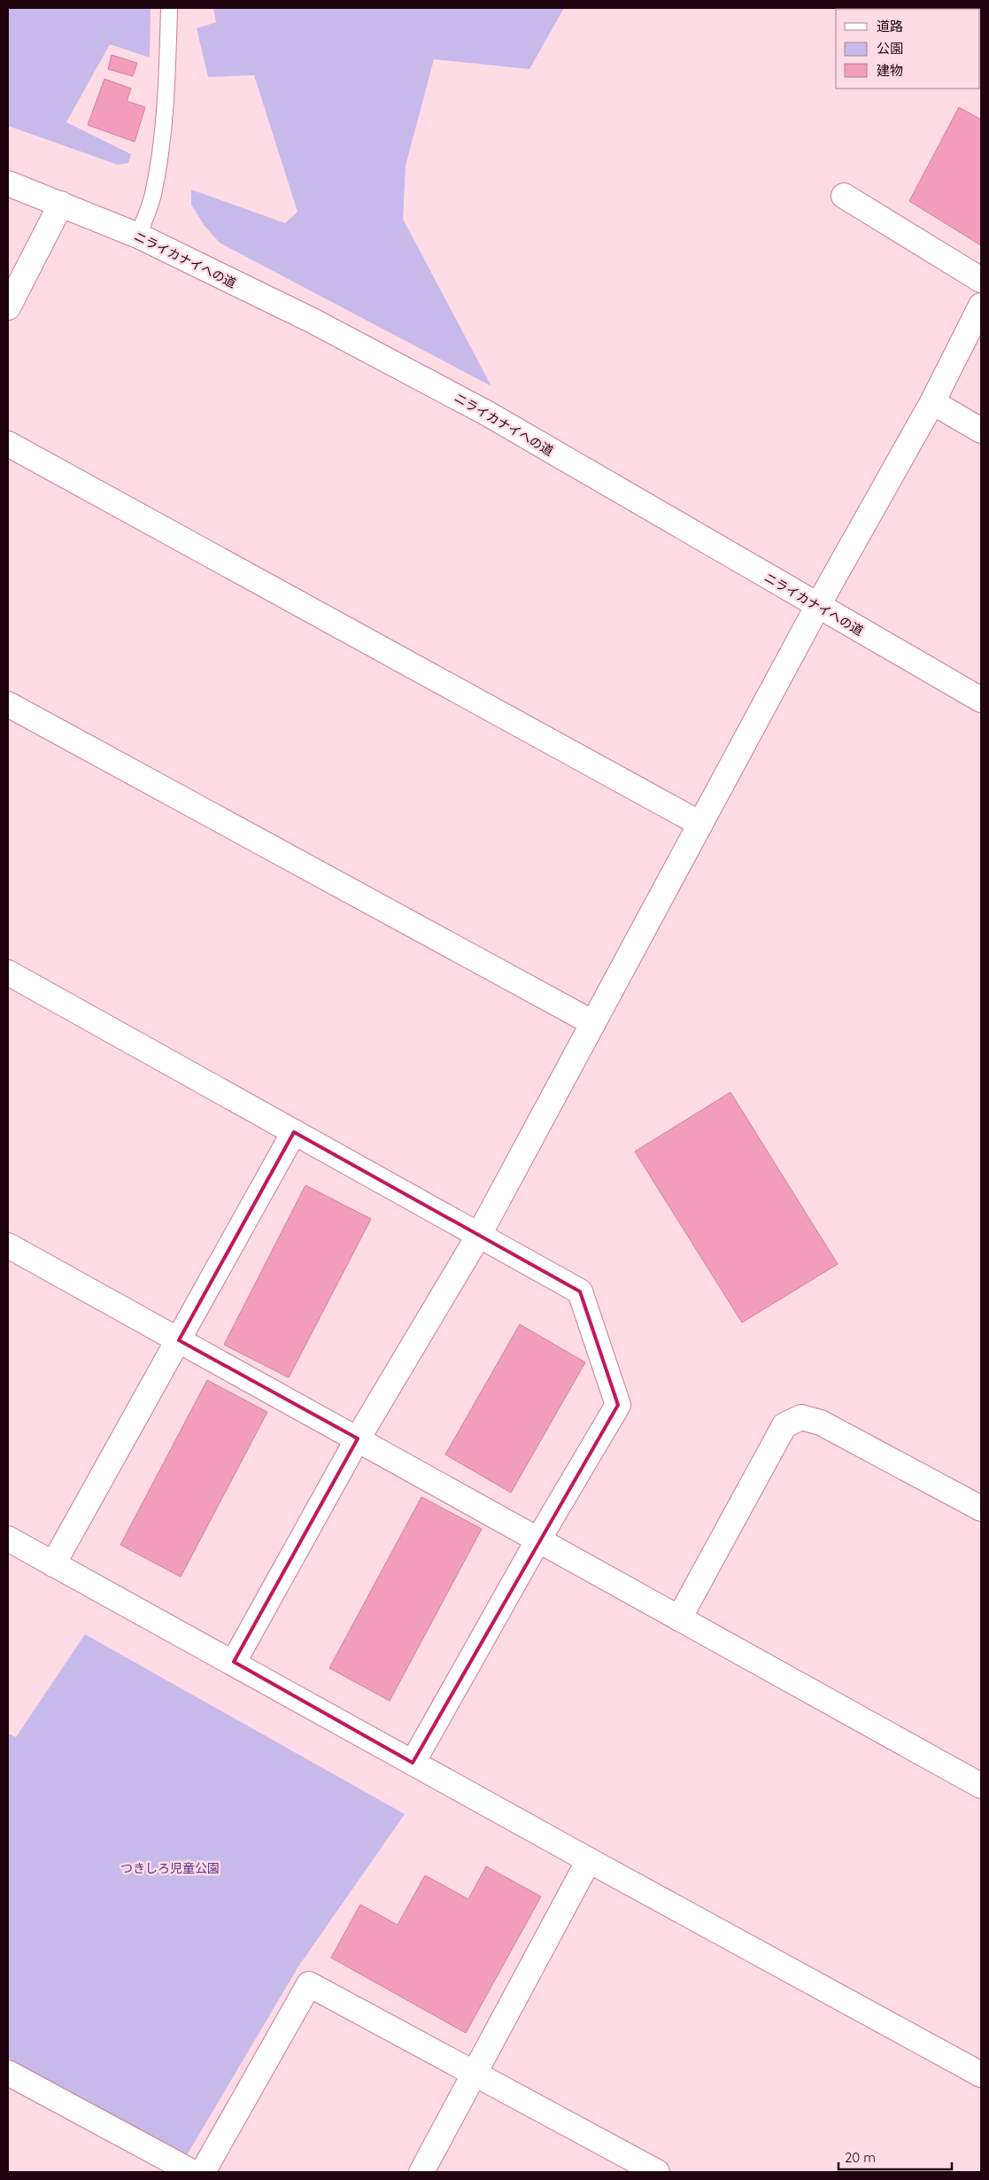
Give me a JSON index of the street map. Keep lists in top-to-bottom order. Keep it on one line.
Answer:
{"streets":{"street":["ニライカナイへの道"]},"parks":["つきしろ児童公園"],"legend":["道路","公園","建物"],"scale_bar":"20 m"}
